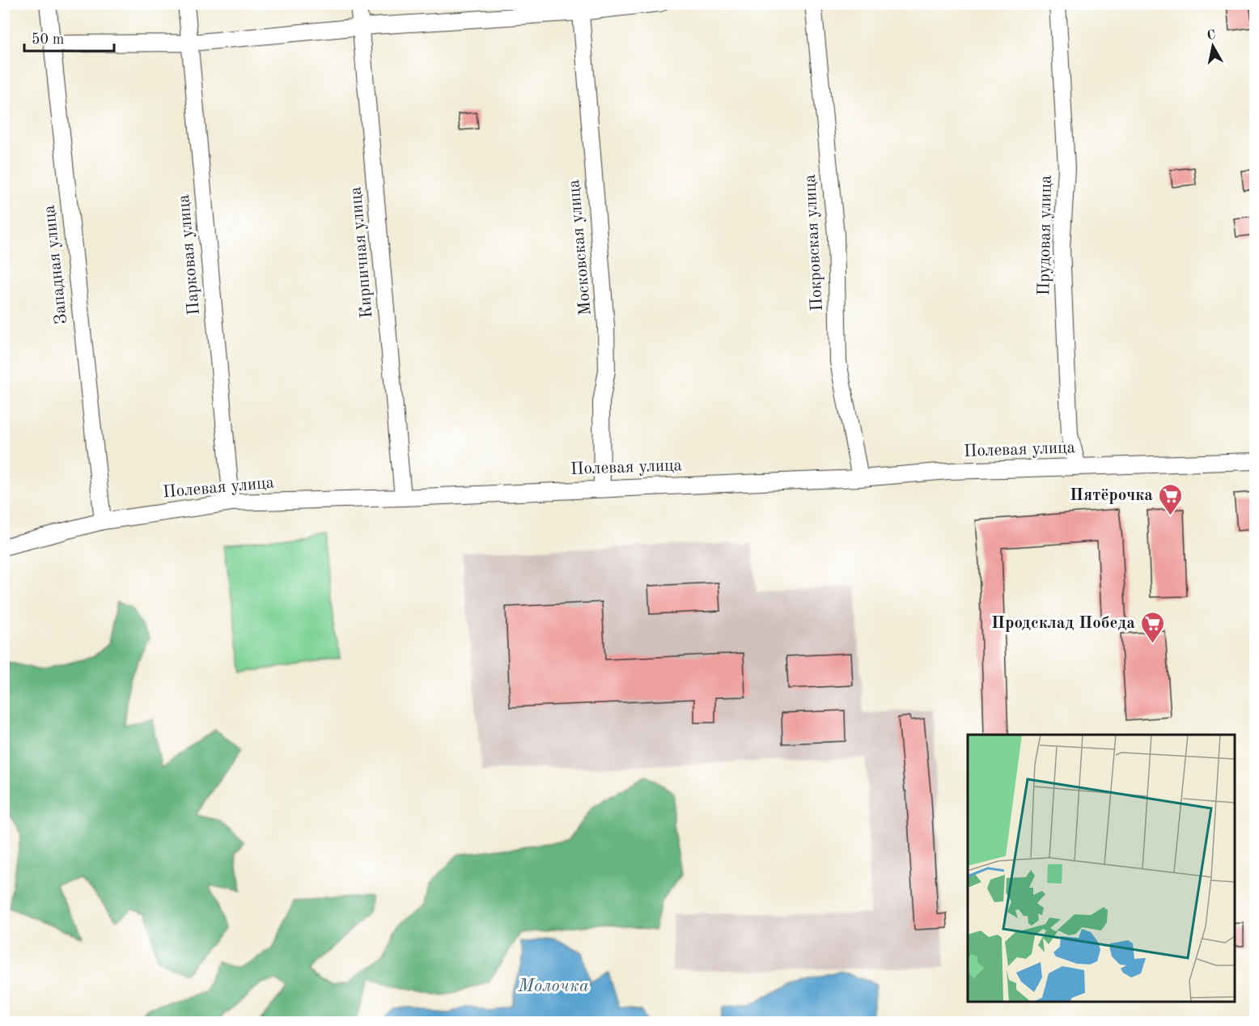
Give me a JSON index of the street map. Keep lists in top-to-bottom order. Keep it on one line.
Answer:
{"streets":{"street":["Прудовая улица","Покровская улица","Московская улица","Кирпичная улица","Парковая улица","Западная улица","Полевая улица"]},"crossings":[["Прудовая улица","Полевая улица"],["Покровская улица","Полевая улица"],["Московская улица","Полевая улица"],["Кирпичная улица","Полевая улица"],["Парковая улица","Полевая улица"],["Западная улица","Полевая улица"]],"water":["Молочка"],"places":{"supermarket":["Пятёрочка","Продсклад Победа"]},"scale_bar":"50 m","north":"top"}
